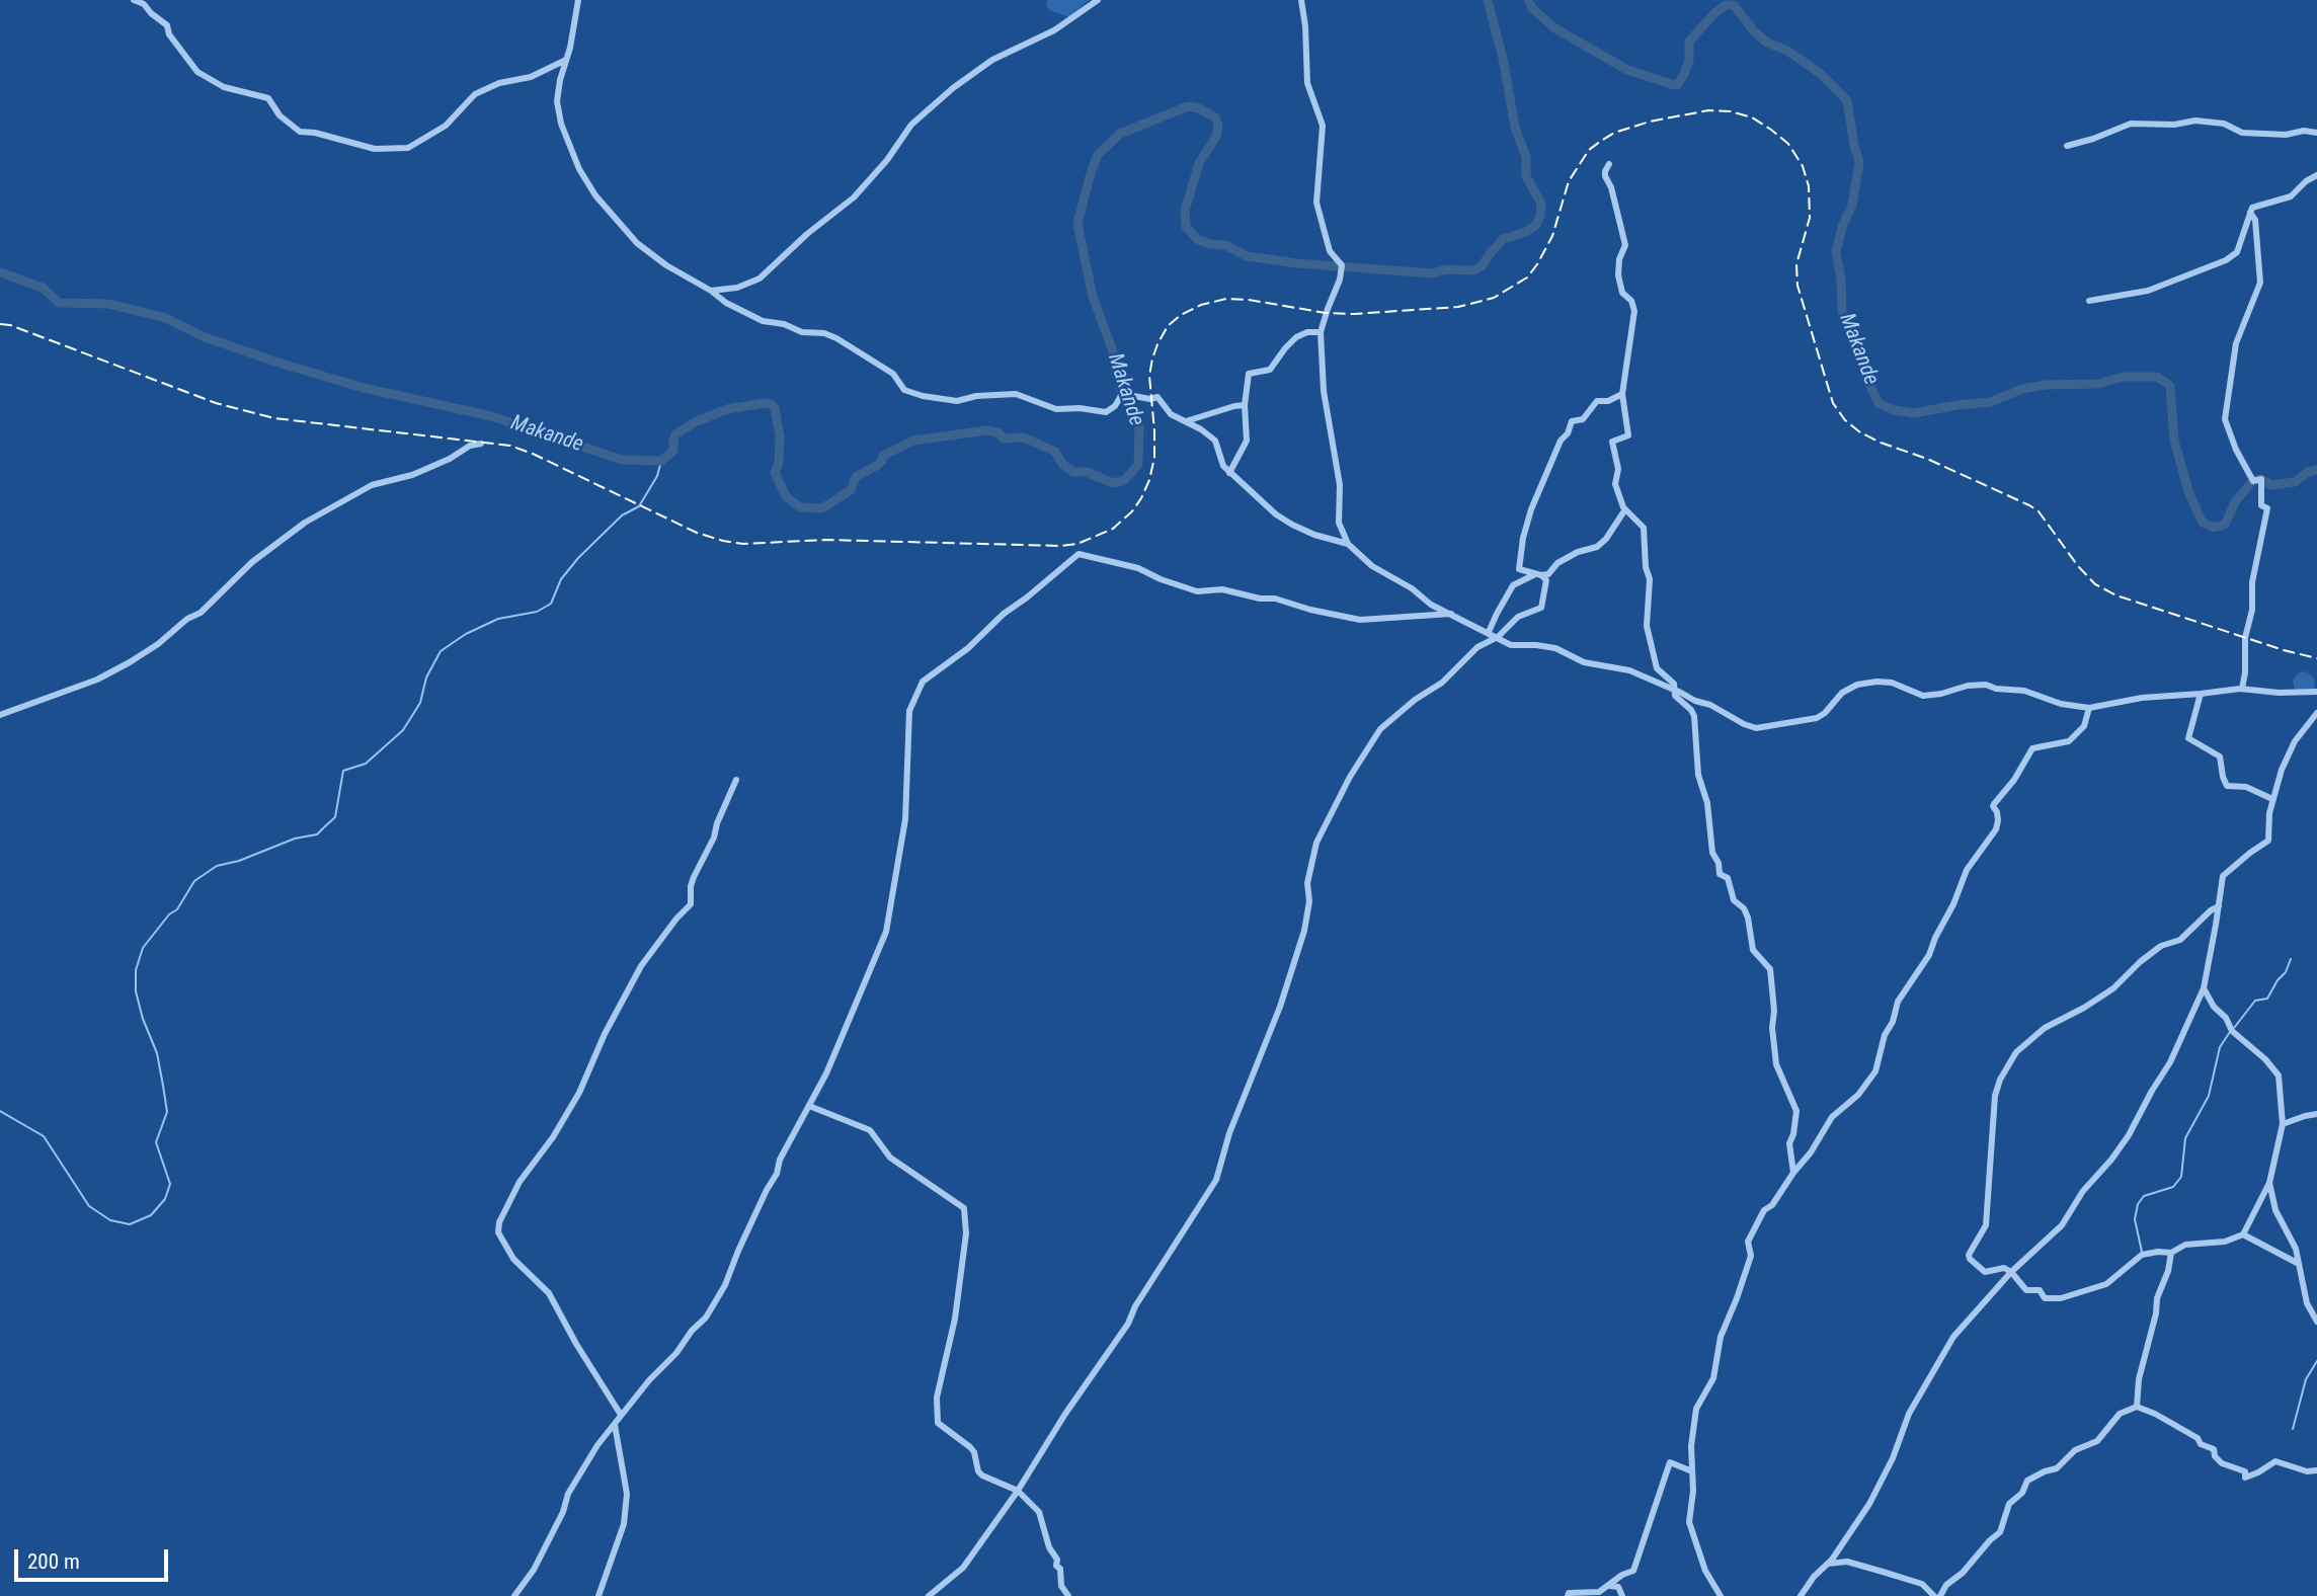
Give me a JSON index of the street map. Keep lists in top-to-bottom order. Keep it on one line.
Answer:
{"water":["Makande"],"scale_bar":"200 m"}
